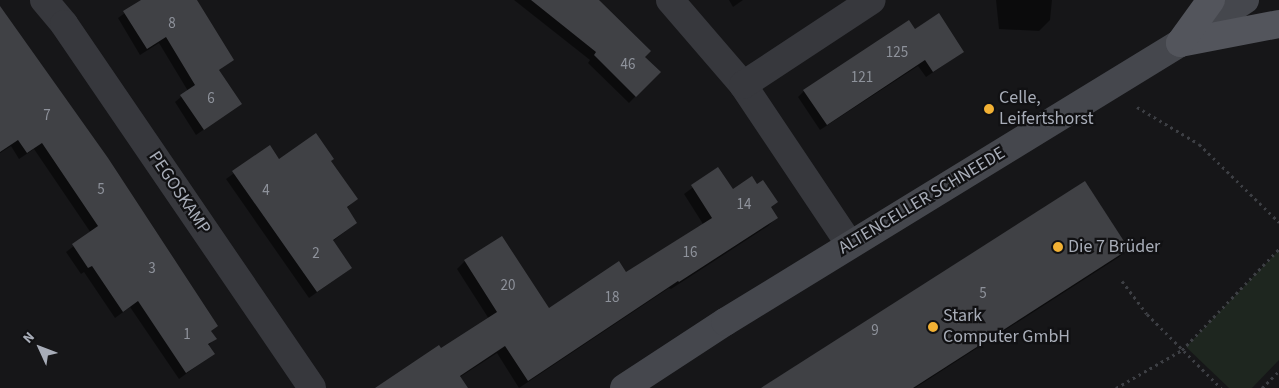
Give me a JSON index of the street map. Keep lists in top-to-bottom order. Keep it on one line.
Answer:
{"streets":{"main road":["ALTENCELLER SCHNEEDE"],"street":["PEGOSKAMP"]},"places":["Celle, Leifertshorst","Die 7 Brüder","Stark Computer GmbH"],"house_numbers":["8","125","46","121","6","7","5","4","14","16","2","3","20","5","18","9","1"],"north":"top left"}
